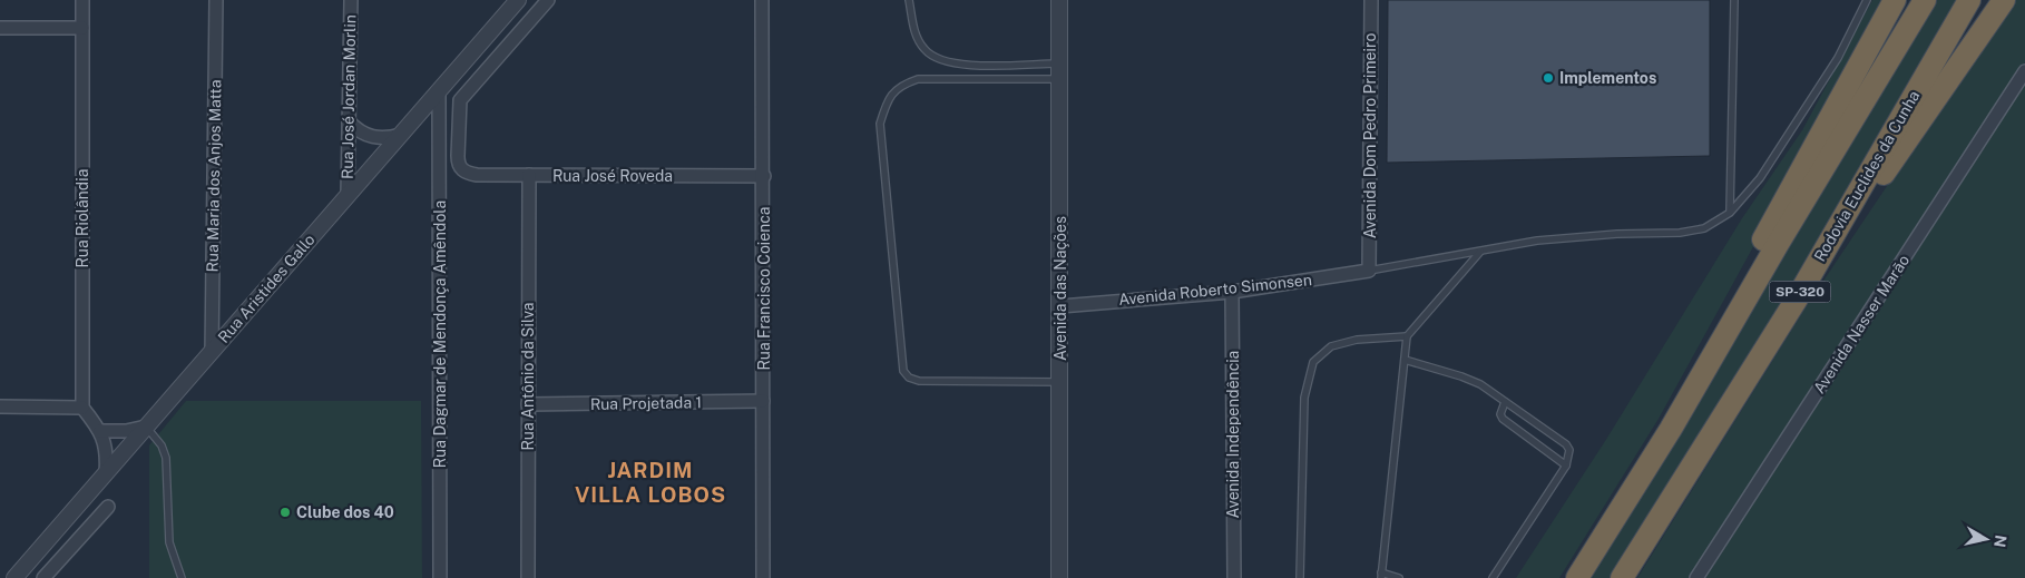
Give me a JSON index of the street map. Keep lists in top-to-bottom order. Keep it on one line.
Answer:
{"streets":{"highway":["Rodovia Euclides da Cunha","SP-320"],"street":["Rua José Jordan Morlin","Avenida Dom Pedro Primeiro","Rua Maria dos Anjos Matta","Rua José Roveda","Rua Riolândia","Rua Aristides Gallo","Rua Francisco Coienca","Avenida das Nações","Avenida Roberto Simonsen","Avenida Nasser Marão","Rua Dagmar de Mendonça Amêndola","Rua Antônio da Silva","Rua Projetada 1","Avenida Independência"]},"crossings":[["Rua José Jordan Morlin","Rua Aristides Gallo"],["Avenida Dom Pedro Primeiro","Avenida Roberto Simonsen"],["Rua Maria dos Anjos Matta","Rua Aristides Gallo"],["Rua José Roveda","Rua Francisco Coienca"],["Rua José Roveda","Rua Antônio da Silva"],["Rua Aristides Gallo","Rua Dagmar de Mendonça Amêndola"],["Rua Francisco Coienca","Rua Projetada 1"],["Avenida das Nações","Avenida Roberto Simonsen"],["Avenida Roberto Simonsen","Avenida Independência"],["Rua Antônio da Silva","Rua Projetada 1"]],"districts":["JARDIM VILLA LOBOS"],"places":["Implementos","Clube dos 40"],"north":"right"}
